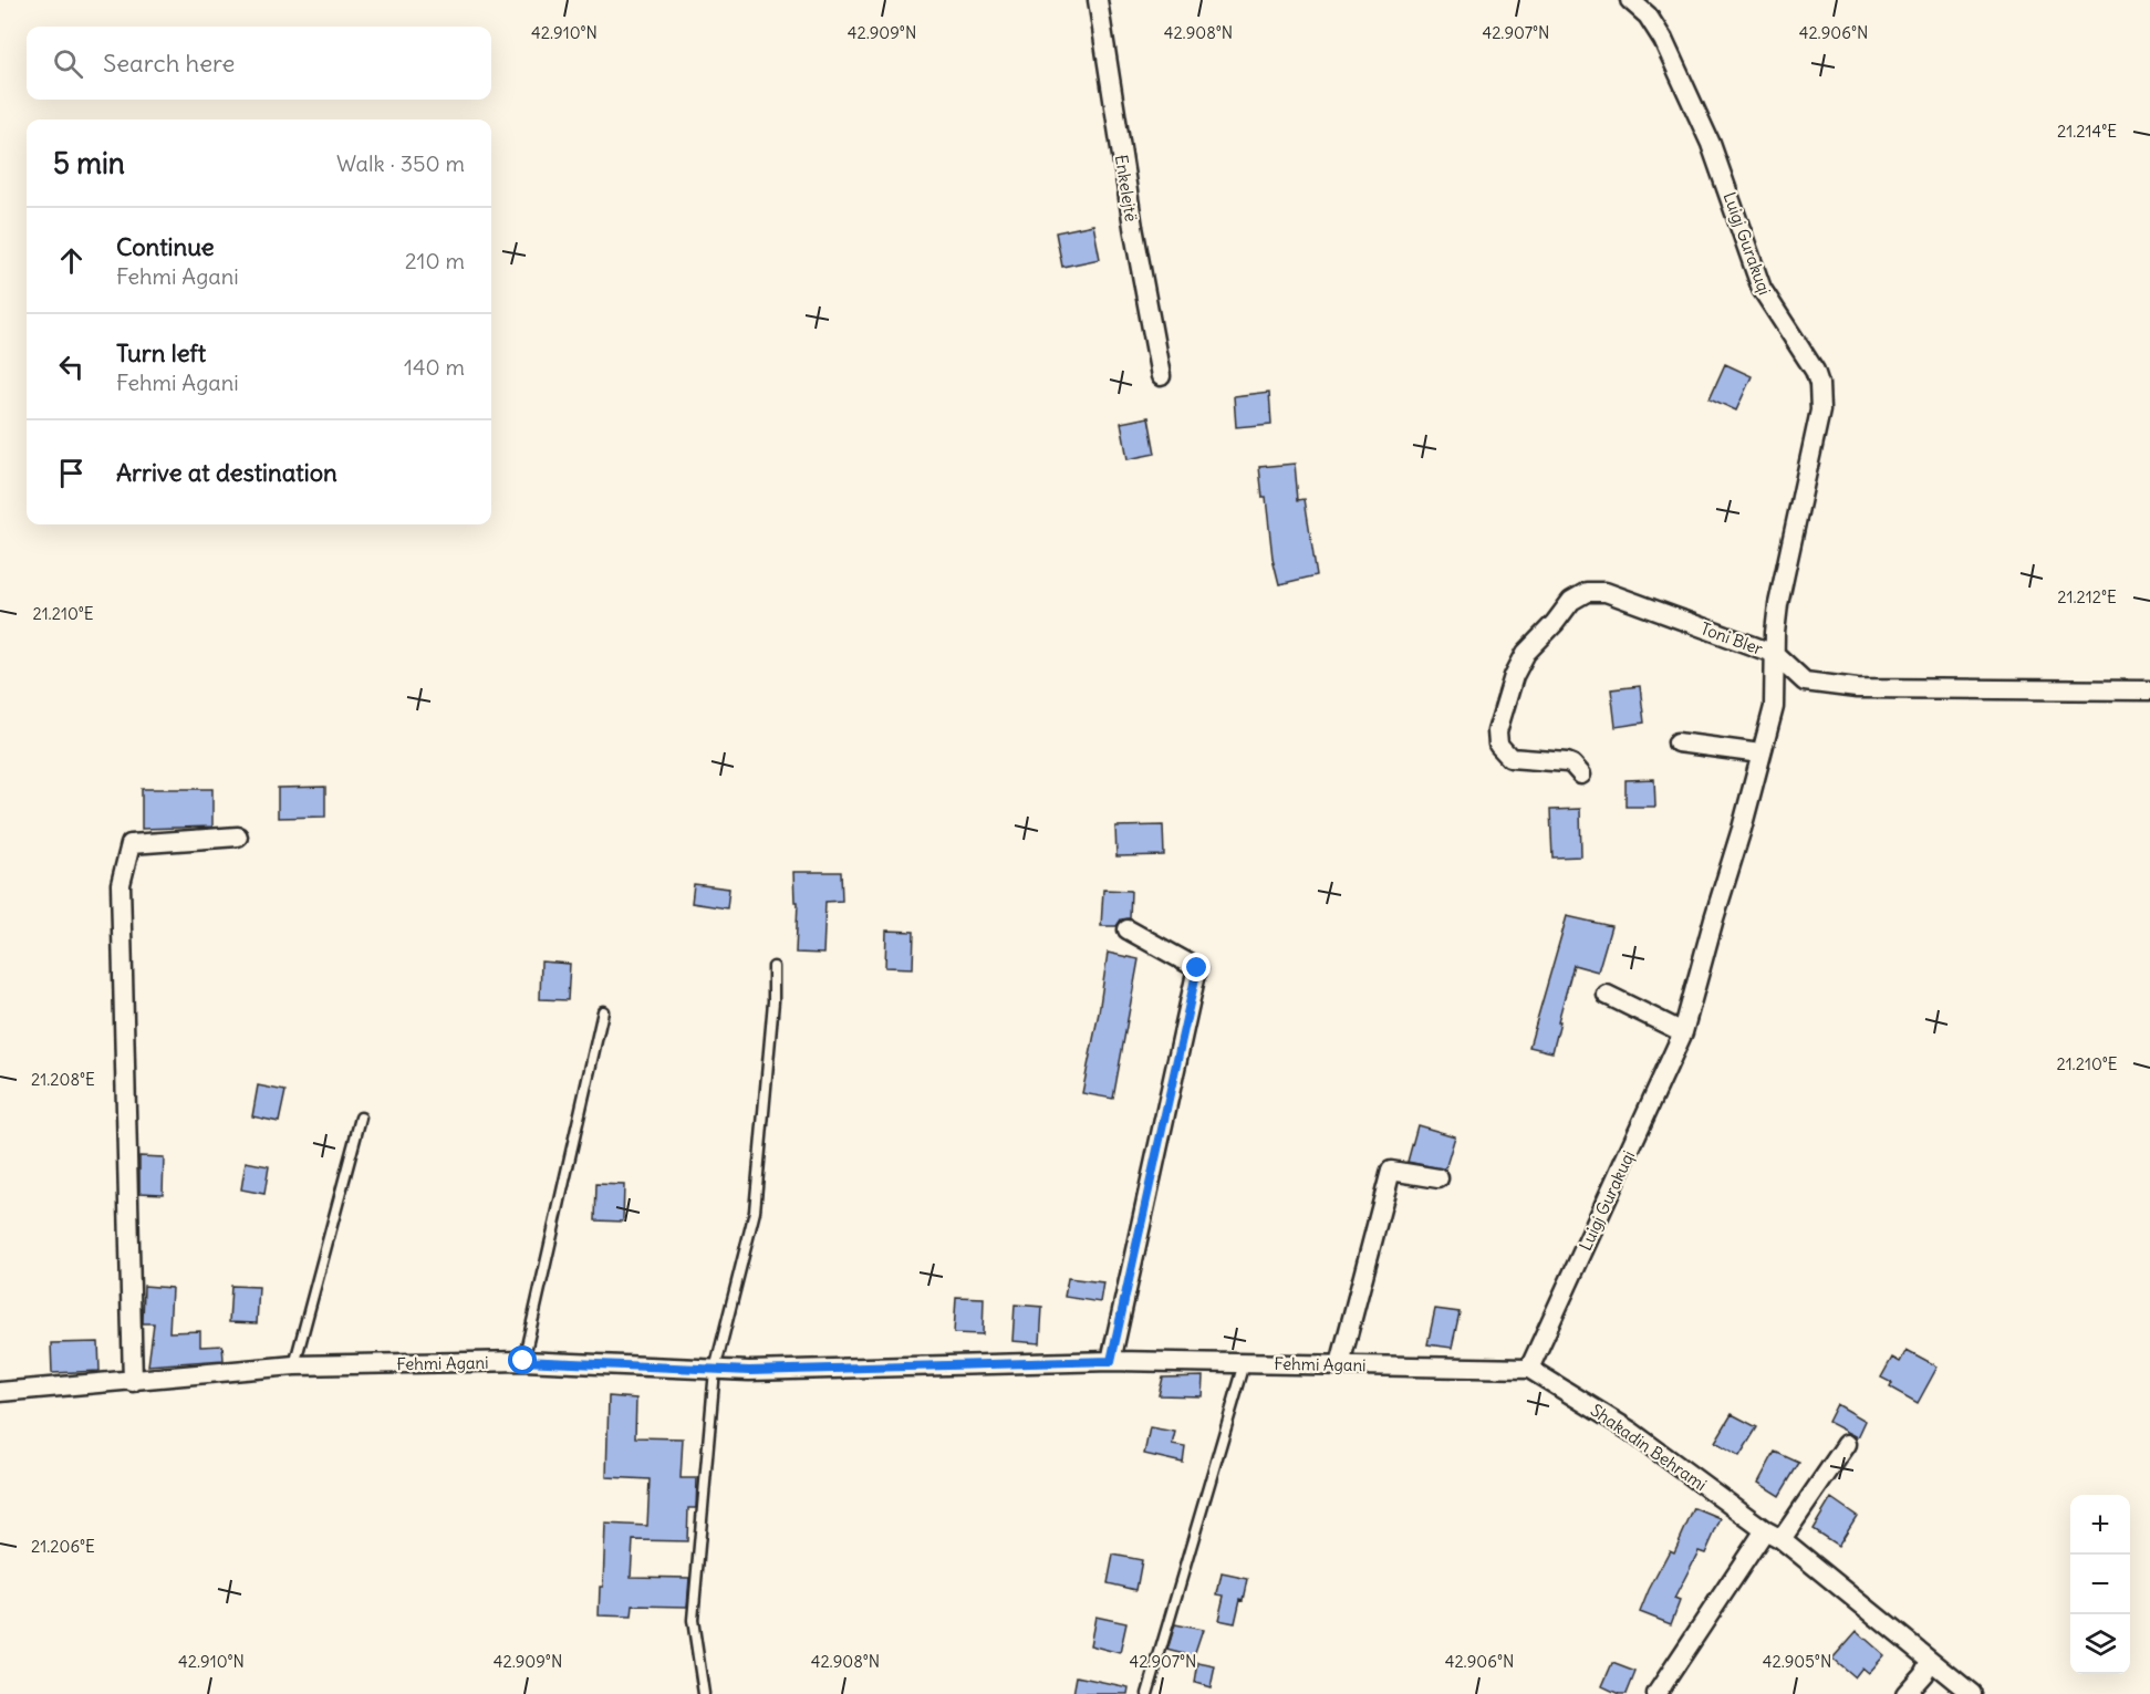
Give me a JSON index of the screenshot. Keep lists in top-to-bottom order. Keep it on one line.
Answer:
{"streets":{"street":["Enkelejtë","Luigj Gurakuqi","Toni Bler","Fehmi Agani","Shakadin Behrami"]},"crossings":[["Luigj Gurakuqi","Toni Bler"],["Luigj Gurakuqi","Fehmi Agani"],["Luigj Gurakuqi","Shakadin Behrami"],["Fehmi Agani","Shakadin Behrami"]],"page":{"search":"Search here","heading":["5 min","Walk · 350 m"],"list":[["Continue","Fehmi Agani","210 m"],["Turn left","Fehmi Agani","140 m"],"Arrive at destination"],"map_buttons":["+","−"]},"coordinates":["42.910°N","42.909°N","42.908°N","42.907°N","42.906°N","21.214°E","21.212°E","21.210°E","21.208°E","21.206°E","42.905°N"]}
